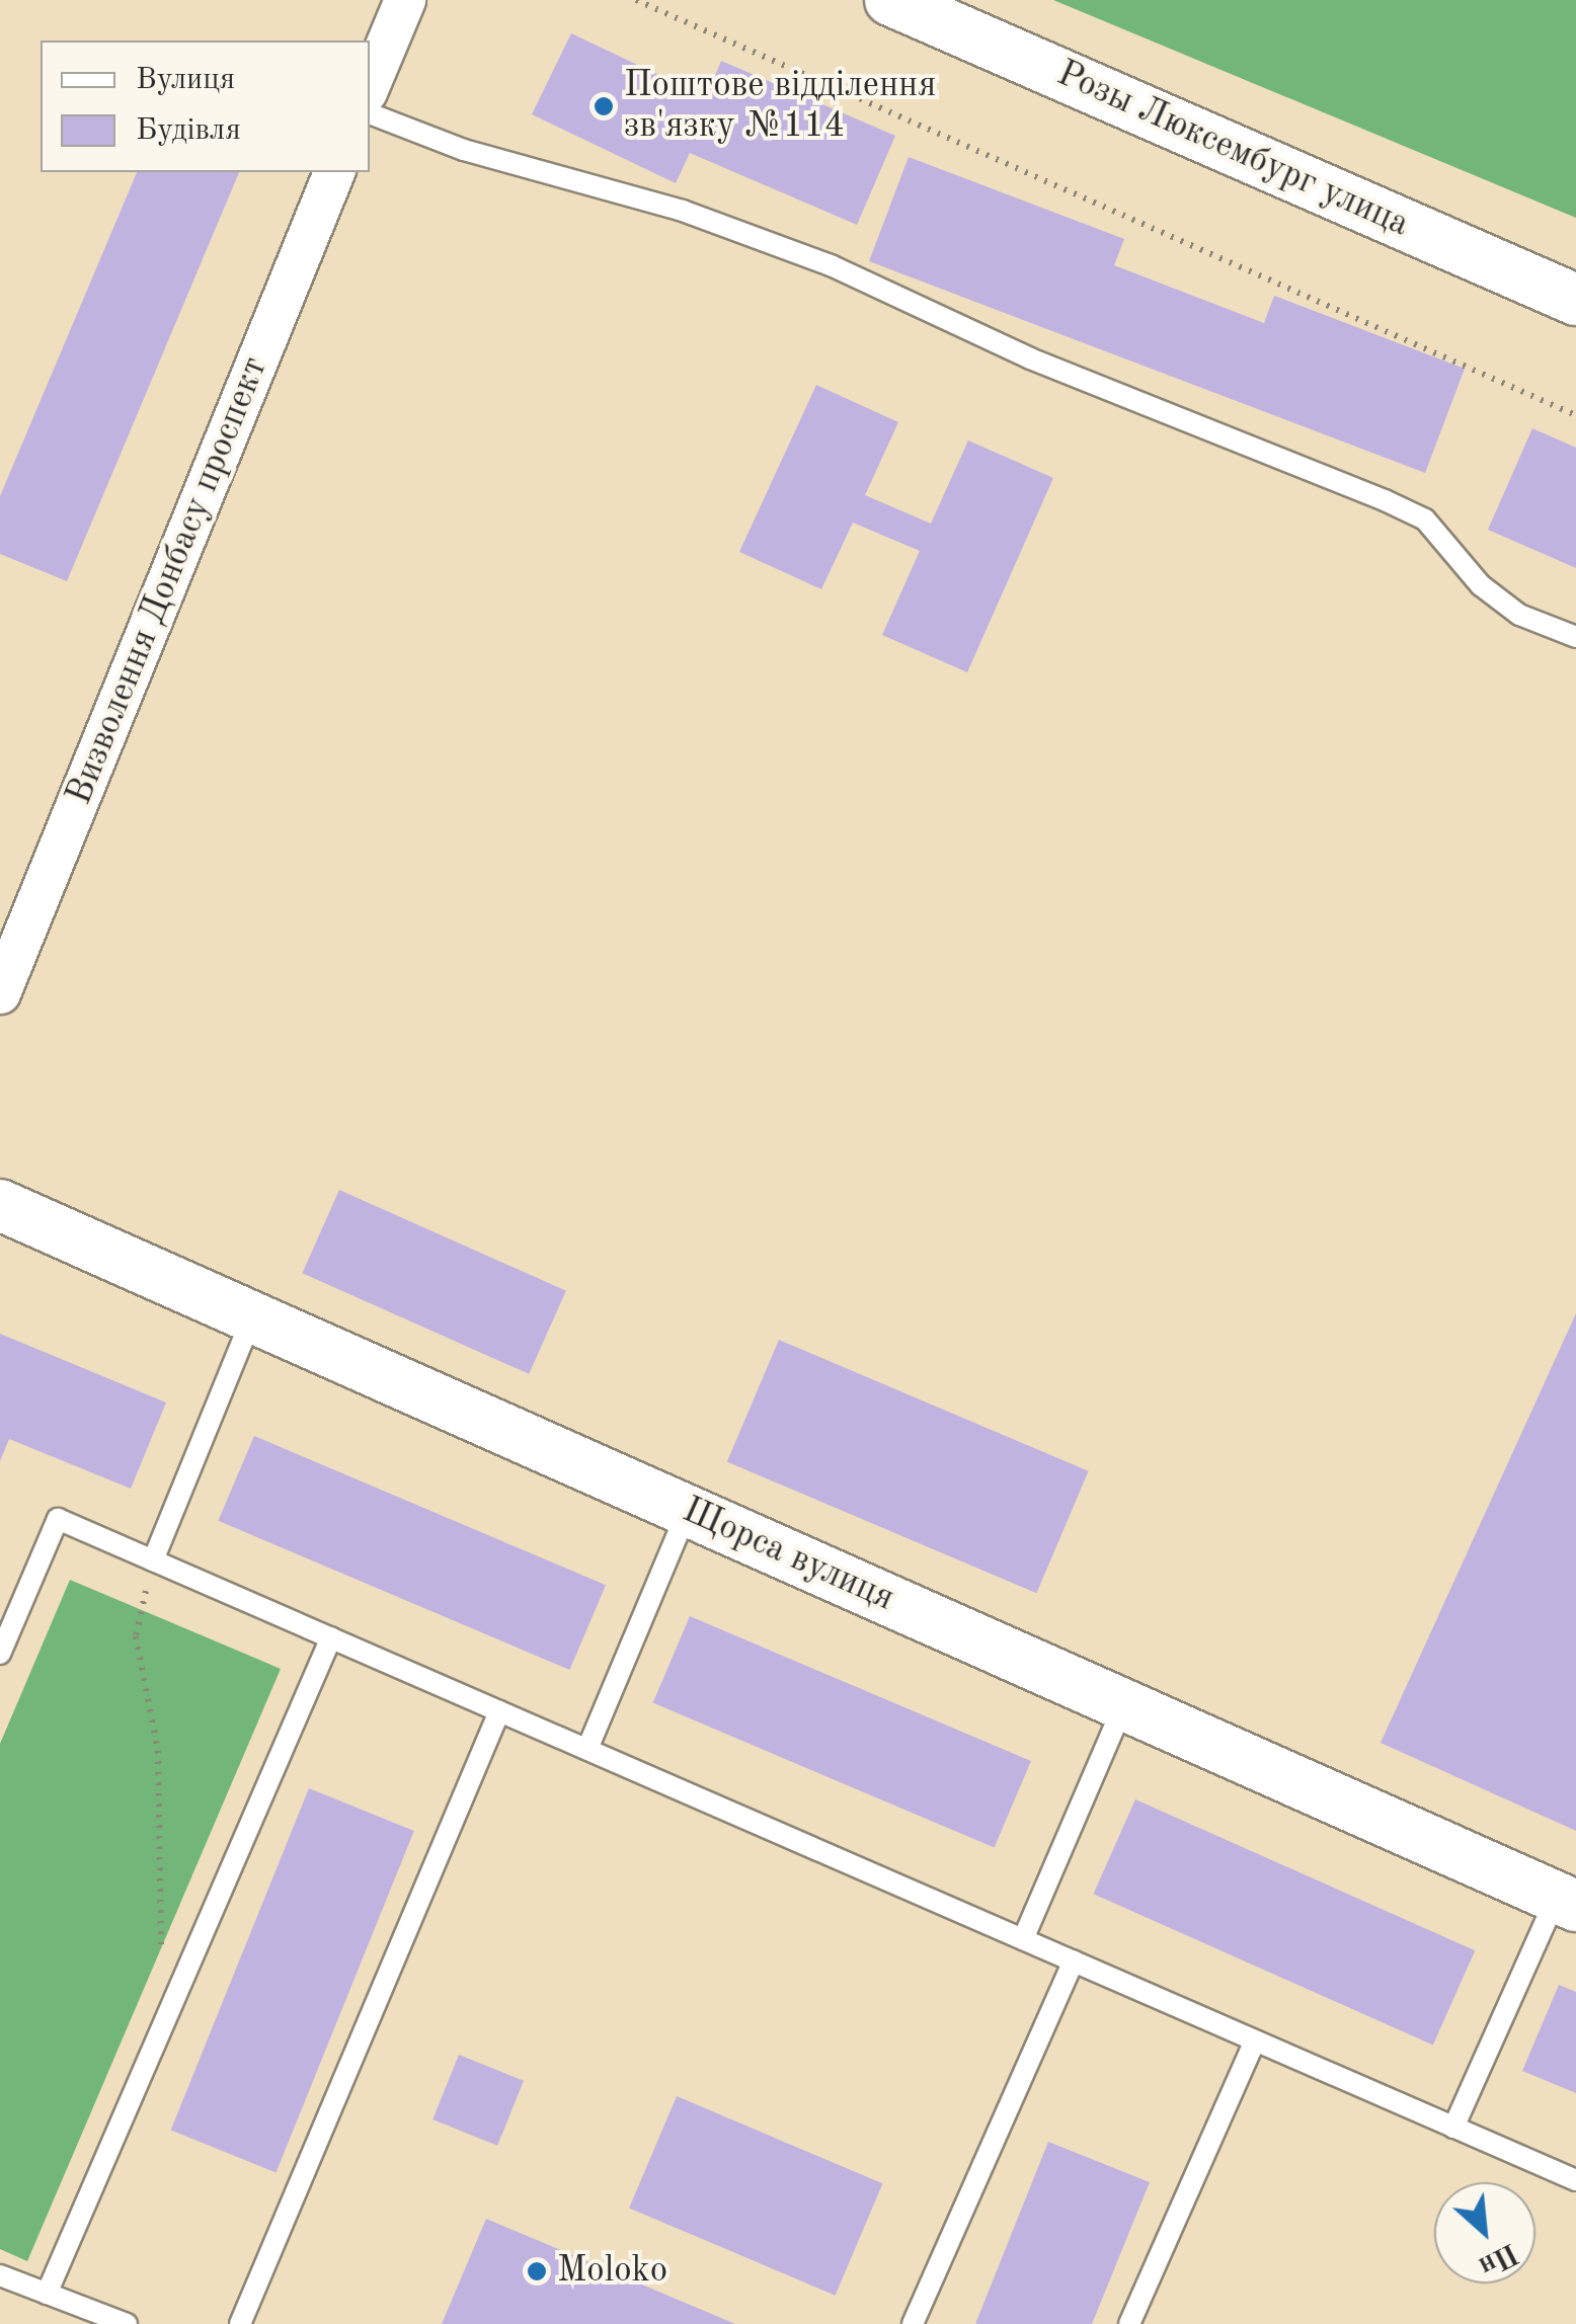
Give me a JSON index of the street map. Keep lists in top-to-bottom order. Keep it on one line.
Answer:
{"streets":{"street":["Розы Люксембург улица","Визволення Донбасу проспект","Щорса вулиця"]},"places":["Поштове відділення зв'язку №114","Moloko"],"legend":["Вулиця","Будівля"],"north":"bottom right"}
